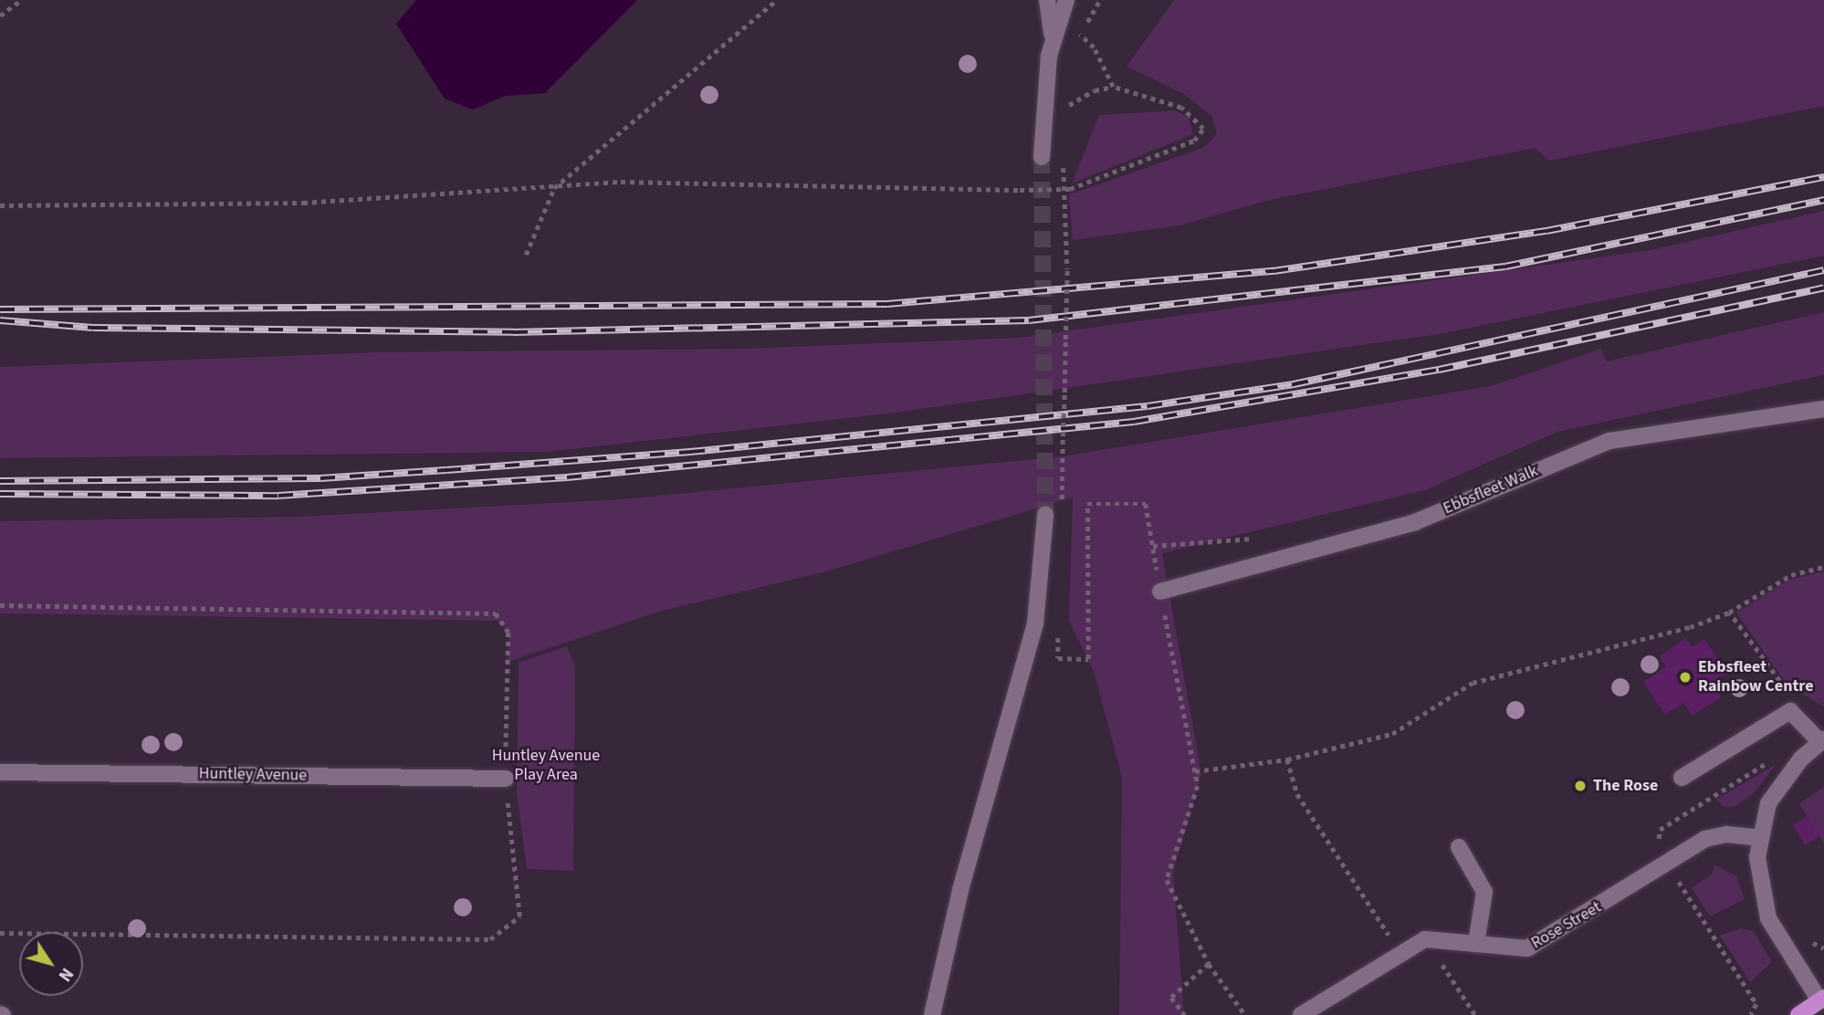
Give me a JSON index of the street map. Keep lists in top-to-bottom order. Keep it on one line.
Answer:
{"streets":{"street":["Ebbsfleet Walk","Huntley Avenue","Rose Street"]},"parks":["Huntley Avenue Play Area"],"places":["Ebbsfleet Rainbow Centre","The Rose"],"north":"bottom right"}
